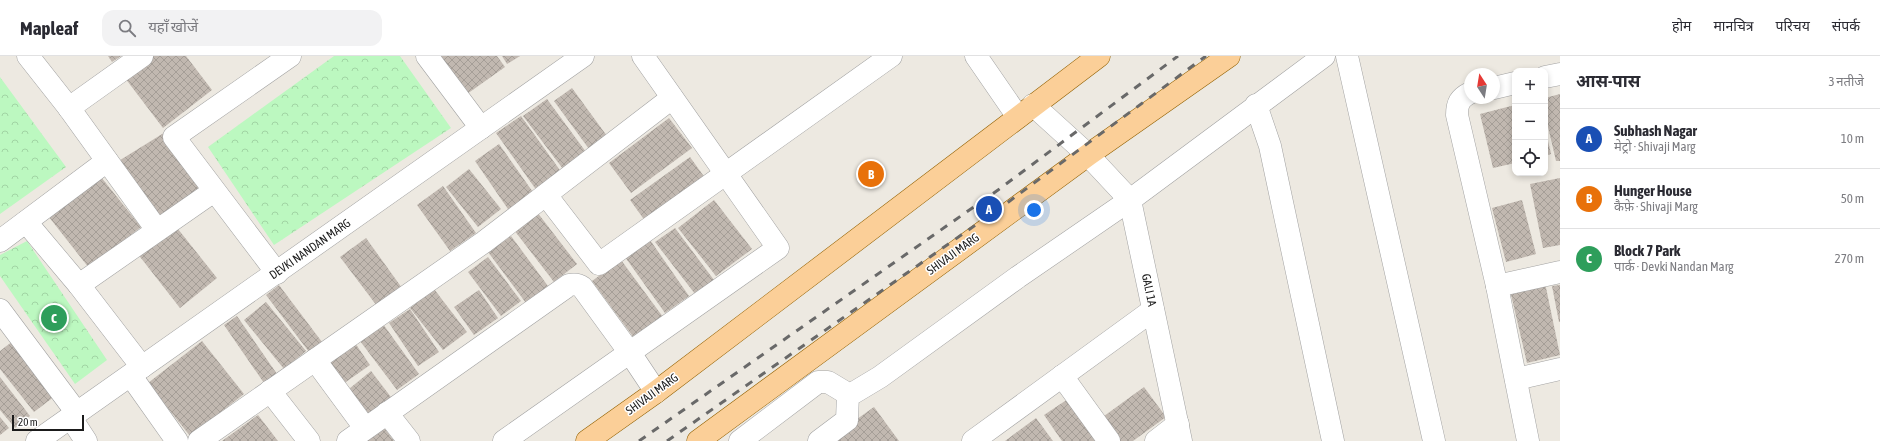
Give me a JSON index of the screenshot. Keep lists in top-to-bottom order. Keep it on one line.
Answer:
{"streets":{"main road":["SHIVAJI MARG"],"street":["DEVKI NANDAN MARG","GALI 1A"]},"scale_bar":"20 m","north":"top","page":{"header":"Mapleaf","search":"यहाँ खोजें","nav":["होम","मानचित्र","परिचय","संपर्क"],"heading":["आस-पास","3 नतीजे"],"map_buttons":["+","−"],"list":[{"mark":"A","name":"Subhash Nagar","note":"मेट्रो · Shivaji Marg","value":"10 m"},{"mark":"B","name":"Hunger House","note":"कैफ़े · Shivaji Marg","value":"50 m"},{"mark":"C","name":"Block 7 Park","note":"पार्क · Devki Nandan Marg","value":"270 m"}],"pins":["B","A","C"],"scale":"20 m"}}
